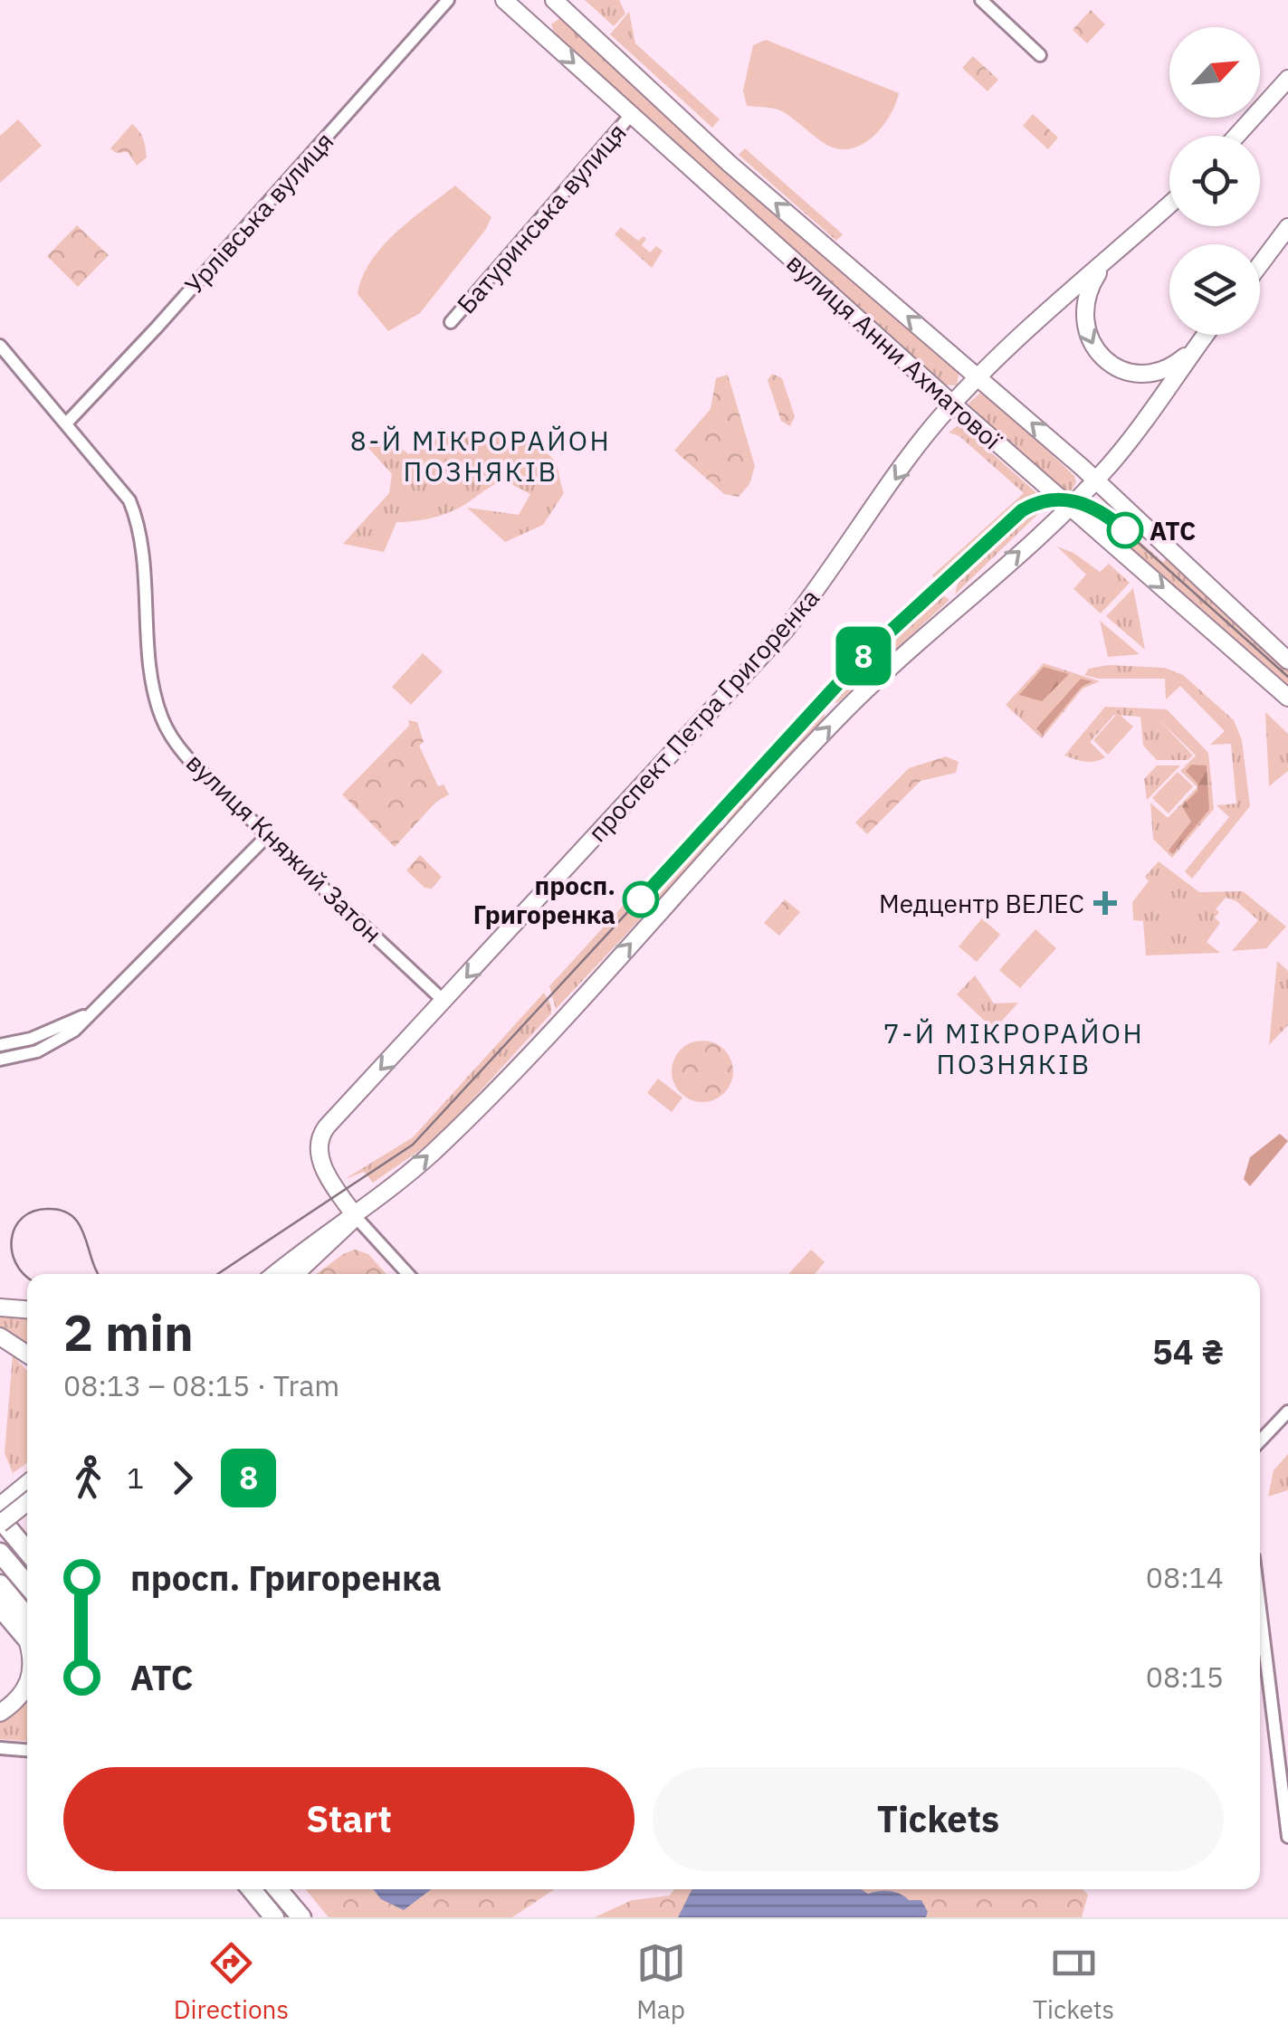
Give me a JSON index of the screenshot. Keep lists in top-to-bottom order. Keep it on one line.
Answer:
{"streets":{"main road":["вулиця Анни Ахматової","проспект Петра Григоренка"],"street":["Урлівська вулиця","Батуринська вулиця","вулиця Княжий Затон"]},"crossings":[["Урлівська вулиця","вулиця Княжий Затон"],["Батуринська вулиця","вулиця Анни Ахматової"],["вулиця Анни Ахматової","проспект Петра Григоренка"],["проспект Петра Григоренка","вулиця Княжий Затон"]],"districts":["8-Й МІКРОРАЙОН ПОЗНЯКІВ","7-Й МІКРОРАЙОН ПОЗНЯКІВ"],"places":{"other":["АТС","просп. Григоренка"],"health":["Медцентр ВЕЛЕС"]},"lines":["tram line 8"],"north":"top right","page":{"on_map":"8","heading":["2 min","08:13 – 08:15 · Tram","54 ₴"],"legs":["1","8"],"list":[{"name":"просп. Григоренка","value":"08:14"},{"name":"АТС","value":"08:15"}],"buttons":["Start","Tickets"],"tabs":["Directions","Map","Tickets"]}}
